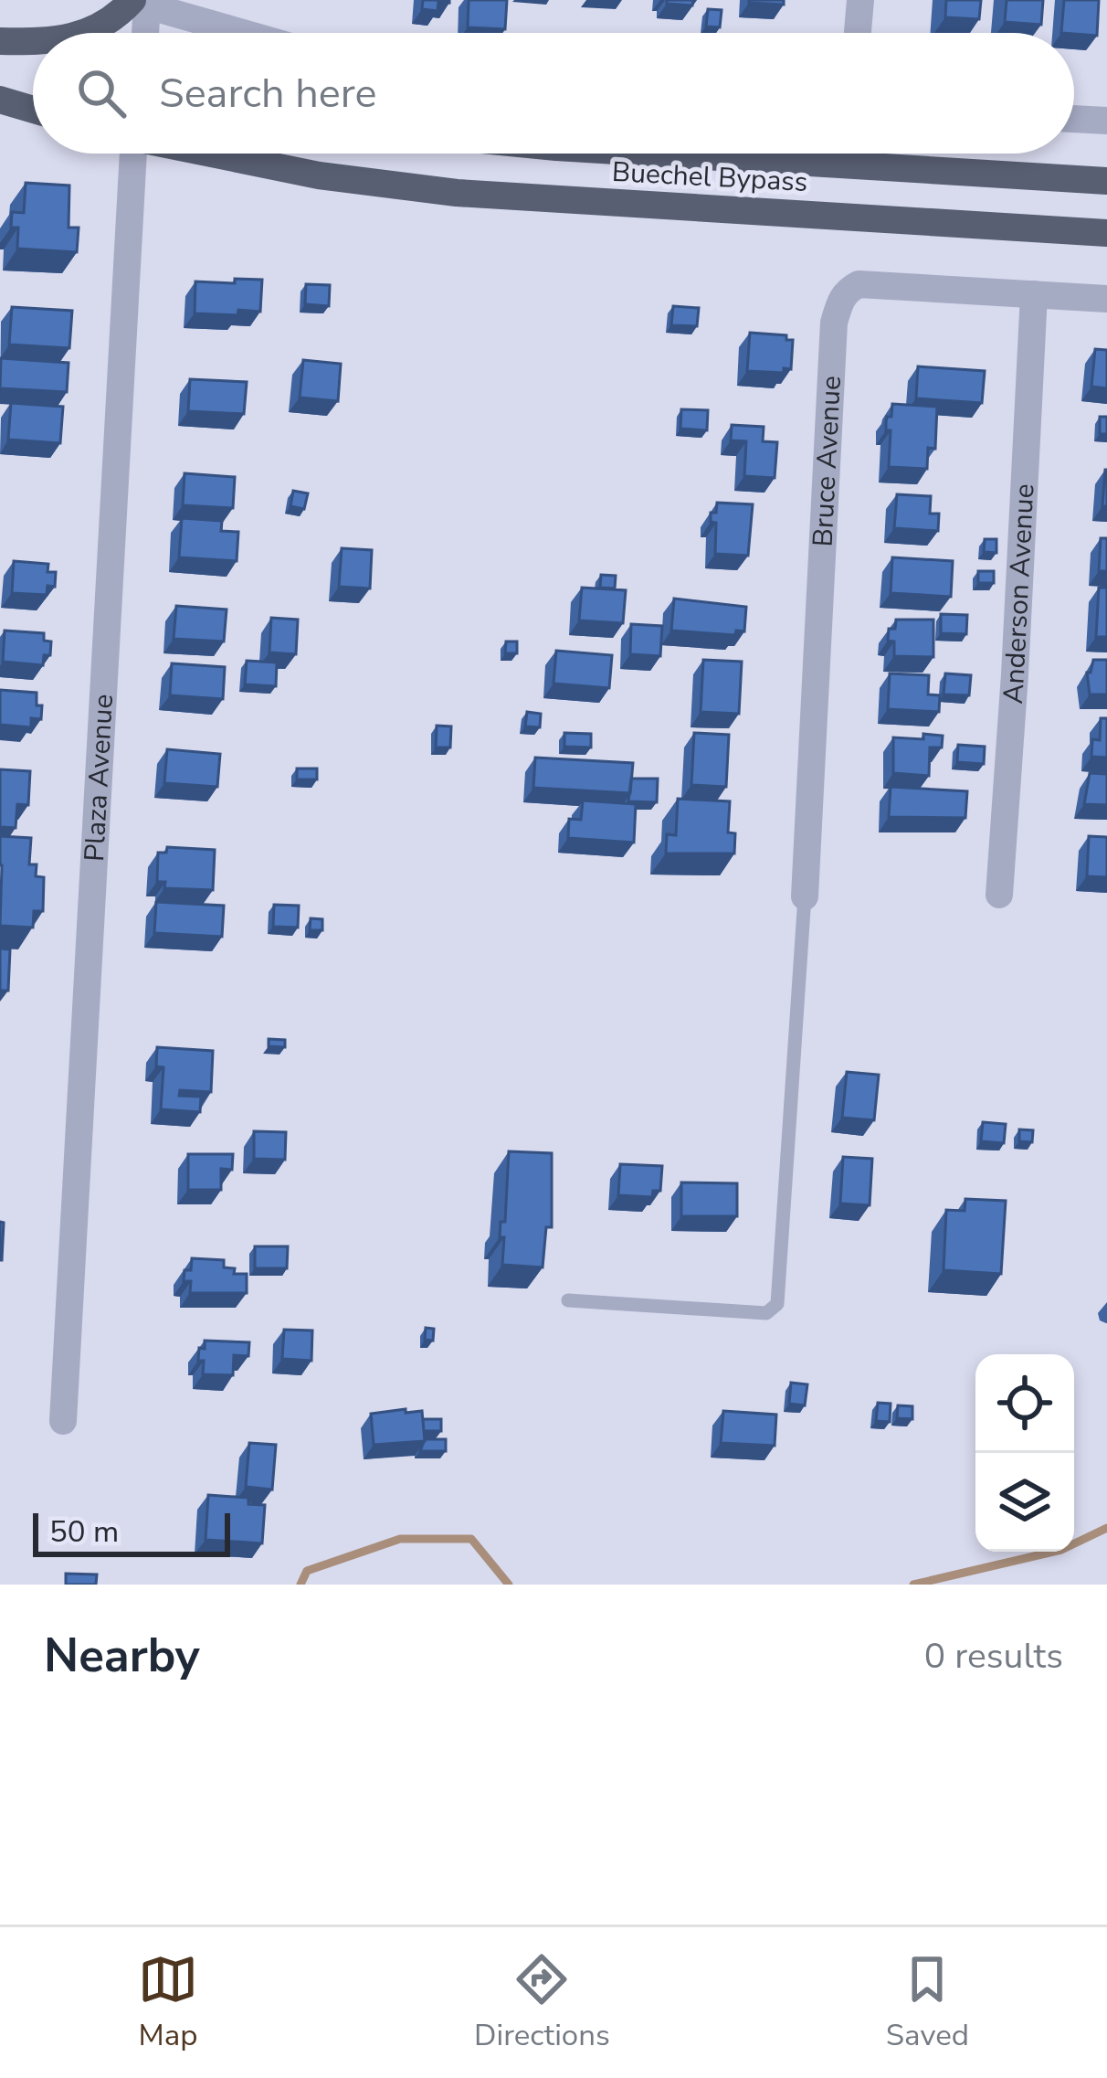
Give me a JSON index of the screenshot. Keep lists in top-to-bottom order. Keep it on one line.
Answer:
{"streets":{"main road":["Buechel Bypass"],"street":["Bruce Avenue","Anderson Avenue","Plaza Avenue"]},"crossings":[["Bruce Avenue","Anderson Avenue"]],"scale_bar":"50 m","page":{"search":"Search here","scale":"50 m","heading":["Nearby","0 results"],"nav":["Map","Directions","Saved"]}}
